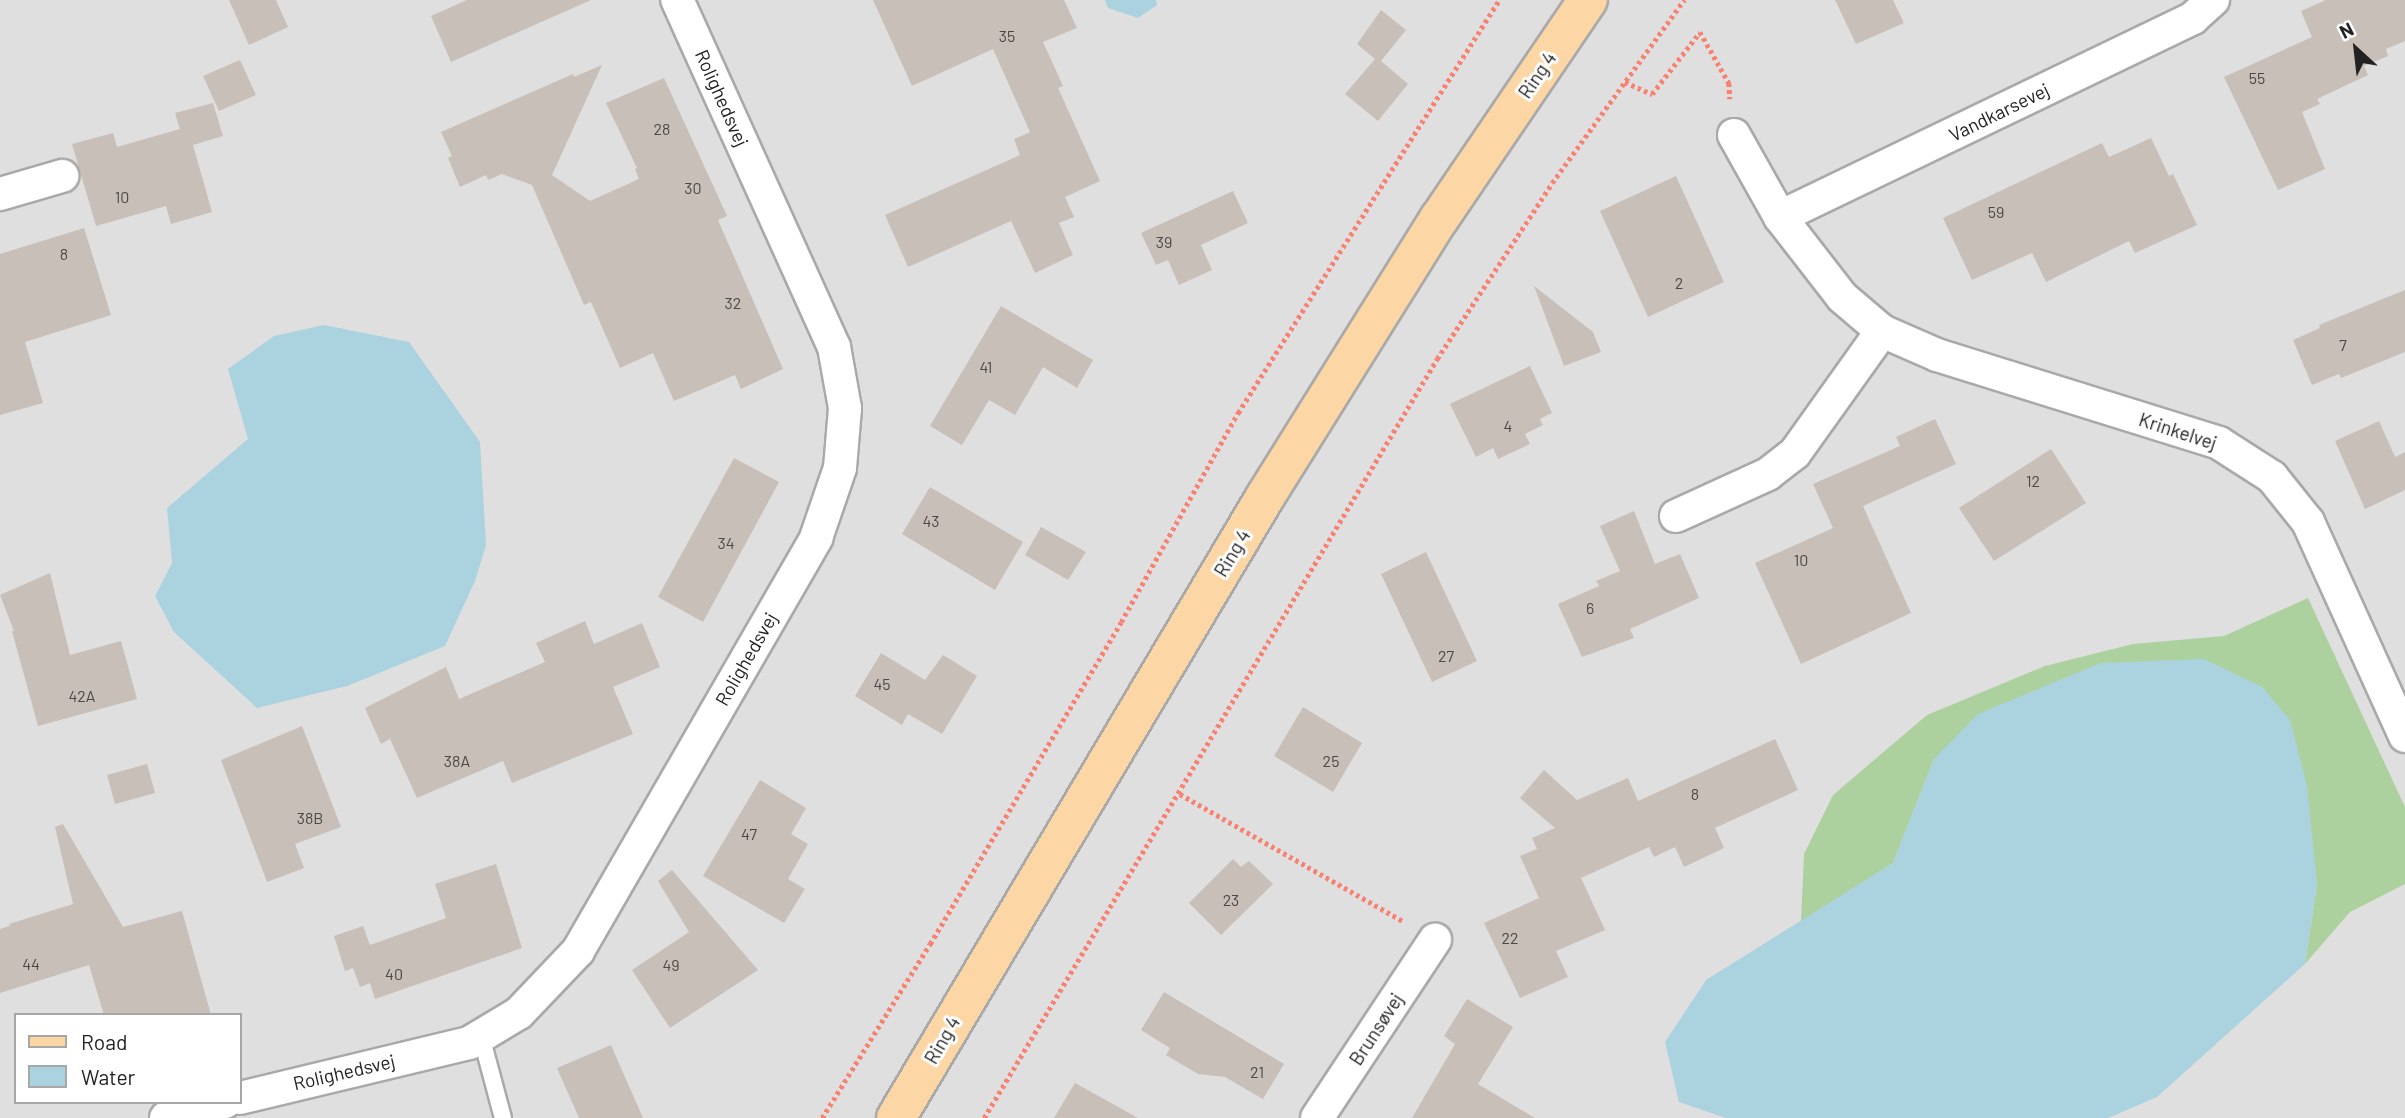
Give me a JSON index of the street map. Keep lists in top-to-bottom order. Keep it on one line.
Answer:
{"streets":{"main road":["Ring 4"],"street":["Rolighedsvej","Vandkarsevej","Krinkelvej","Brunsøvej"]},"crossings":[["Vandkarsevej","Krinkelvej"]],"house_numbers":["35","55","28","30","10","59","39","8","2","32","7","41","4","12","43","34","10","6","27","45","42A","38A","25","8","38B","47","23","22","44","49","40","21"],"legend":["Road","Water"],"north":"top left"}
